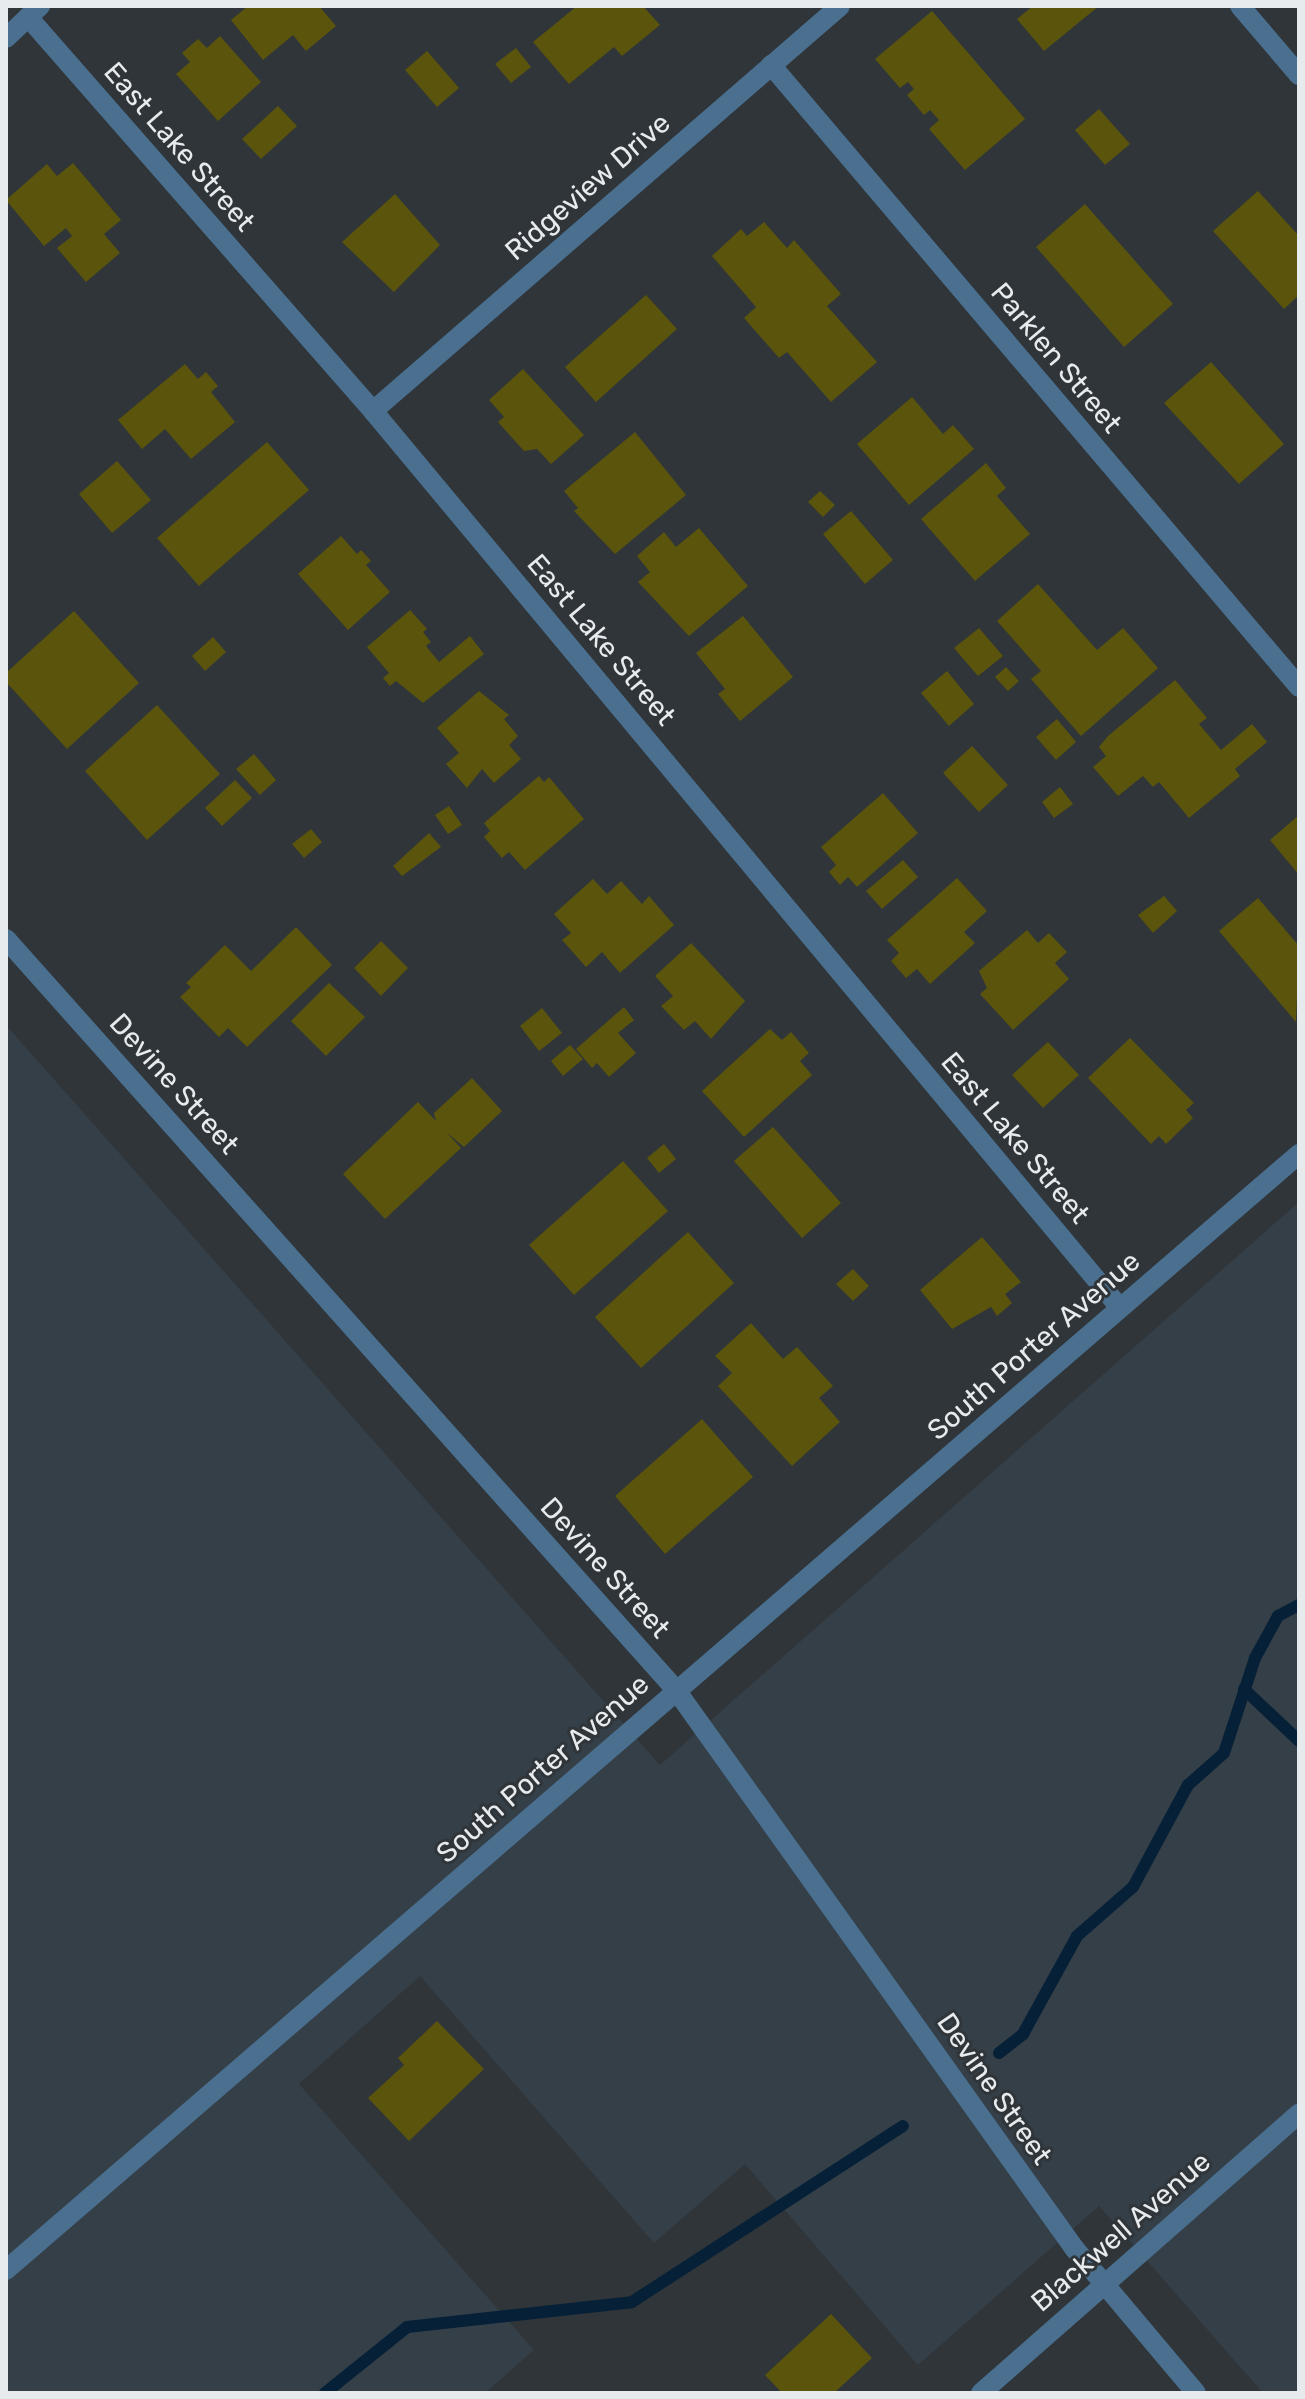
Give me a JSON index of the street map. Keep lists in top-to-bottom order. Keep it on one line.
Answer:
{"streets":{"street":["East Lake Street","Ridgeview Drive","Parklen Street","Devine Street","South Porter Avenue","Blackwell Avenue"]},"crossings":[["East Lake Street","Ridgeview Drive"],["East Lake Street","South Porter Avenue"],["Ridgeview Drive","Parklen Street"],["Devine Street","South Porter Avenue"],["Devine Street","Blackwell Avenue"]]}
